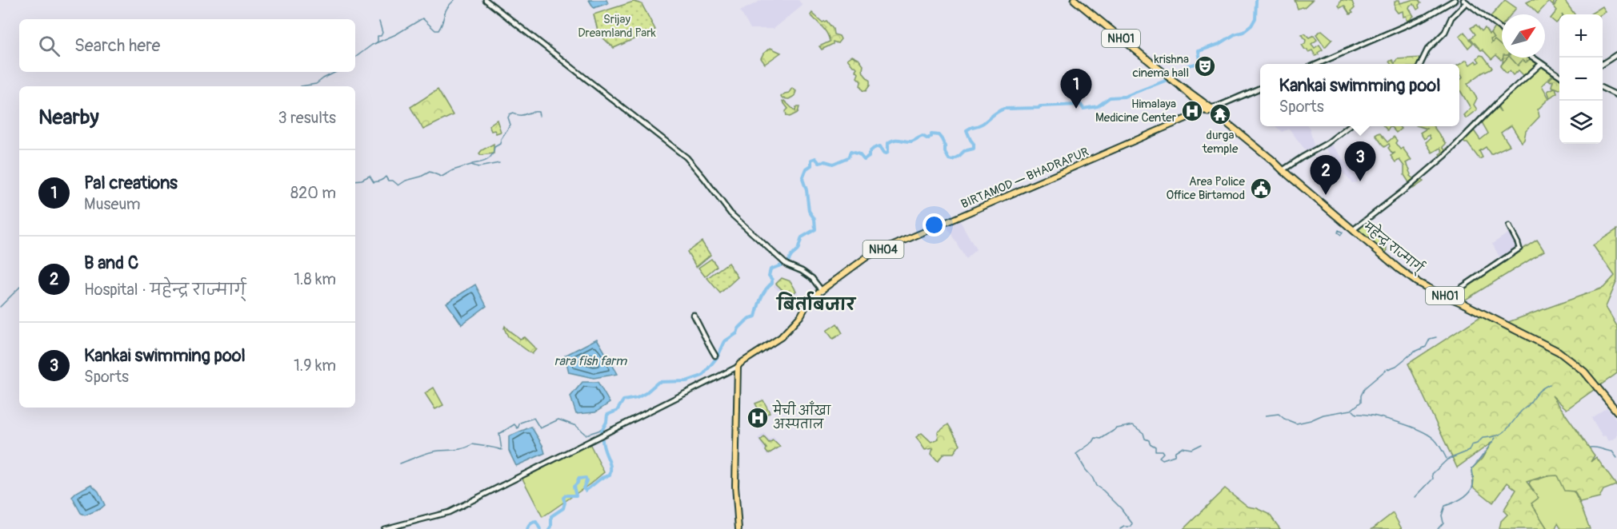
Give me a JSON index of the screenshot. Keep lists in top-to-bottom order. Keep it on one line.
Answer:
{"streets":{"highway":["NH01","महेन्द्र राज्मार्ग्"],"main road":["BIRTAMOD — BHADRAPUR","NH04"]},"crossings":[["BIRTAMOD — BHADRAPUR","महेन्द्र राज्मार्ग्"]],"districts":["बिर्ताबजार"],"water":["rara fish farm"],"parks":["Srijay Dreamland Park"],"places":{"theatre":["krishna cinema hall"],"hospital":["Himalaya Medicine Center","मेची आँखा अस्पताल"],"temple":["durga temple"],"public building":["Area Police Office Birtamod"]},"north":"top right","page":{"map_buttons":["+","−"],"search":"Search here","popup":["Kankai swimming pool","Sports"],"pins":["1","3","2"],"heading":["Nearby","3 results"],"list":[{"mark":"1","name":"Pal creations","note":"Museum","value":"820 m"},{"mark":"2","name":"B and C","note":"Hospital · महेन्द्र राज्मार्ग्","value":"1.8 km"},{"mark":"3","name":"Kankai swimming pool","note":"Sports","value":"1.9 km"}]}}
